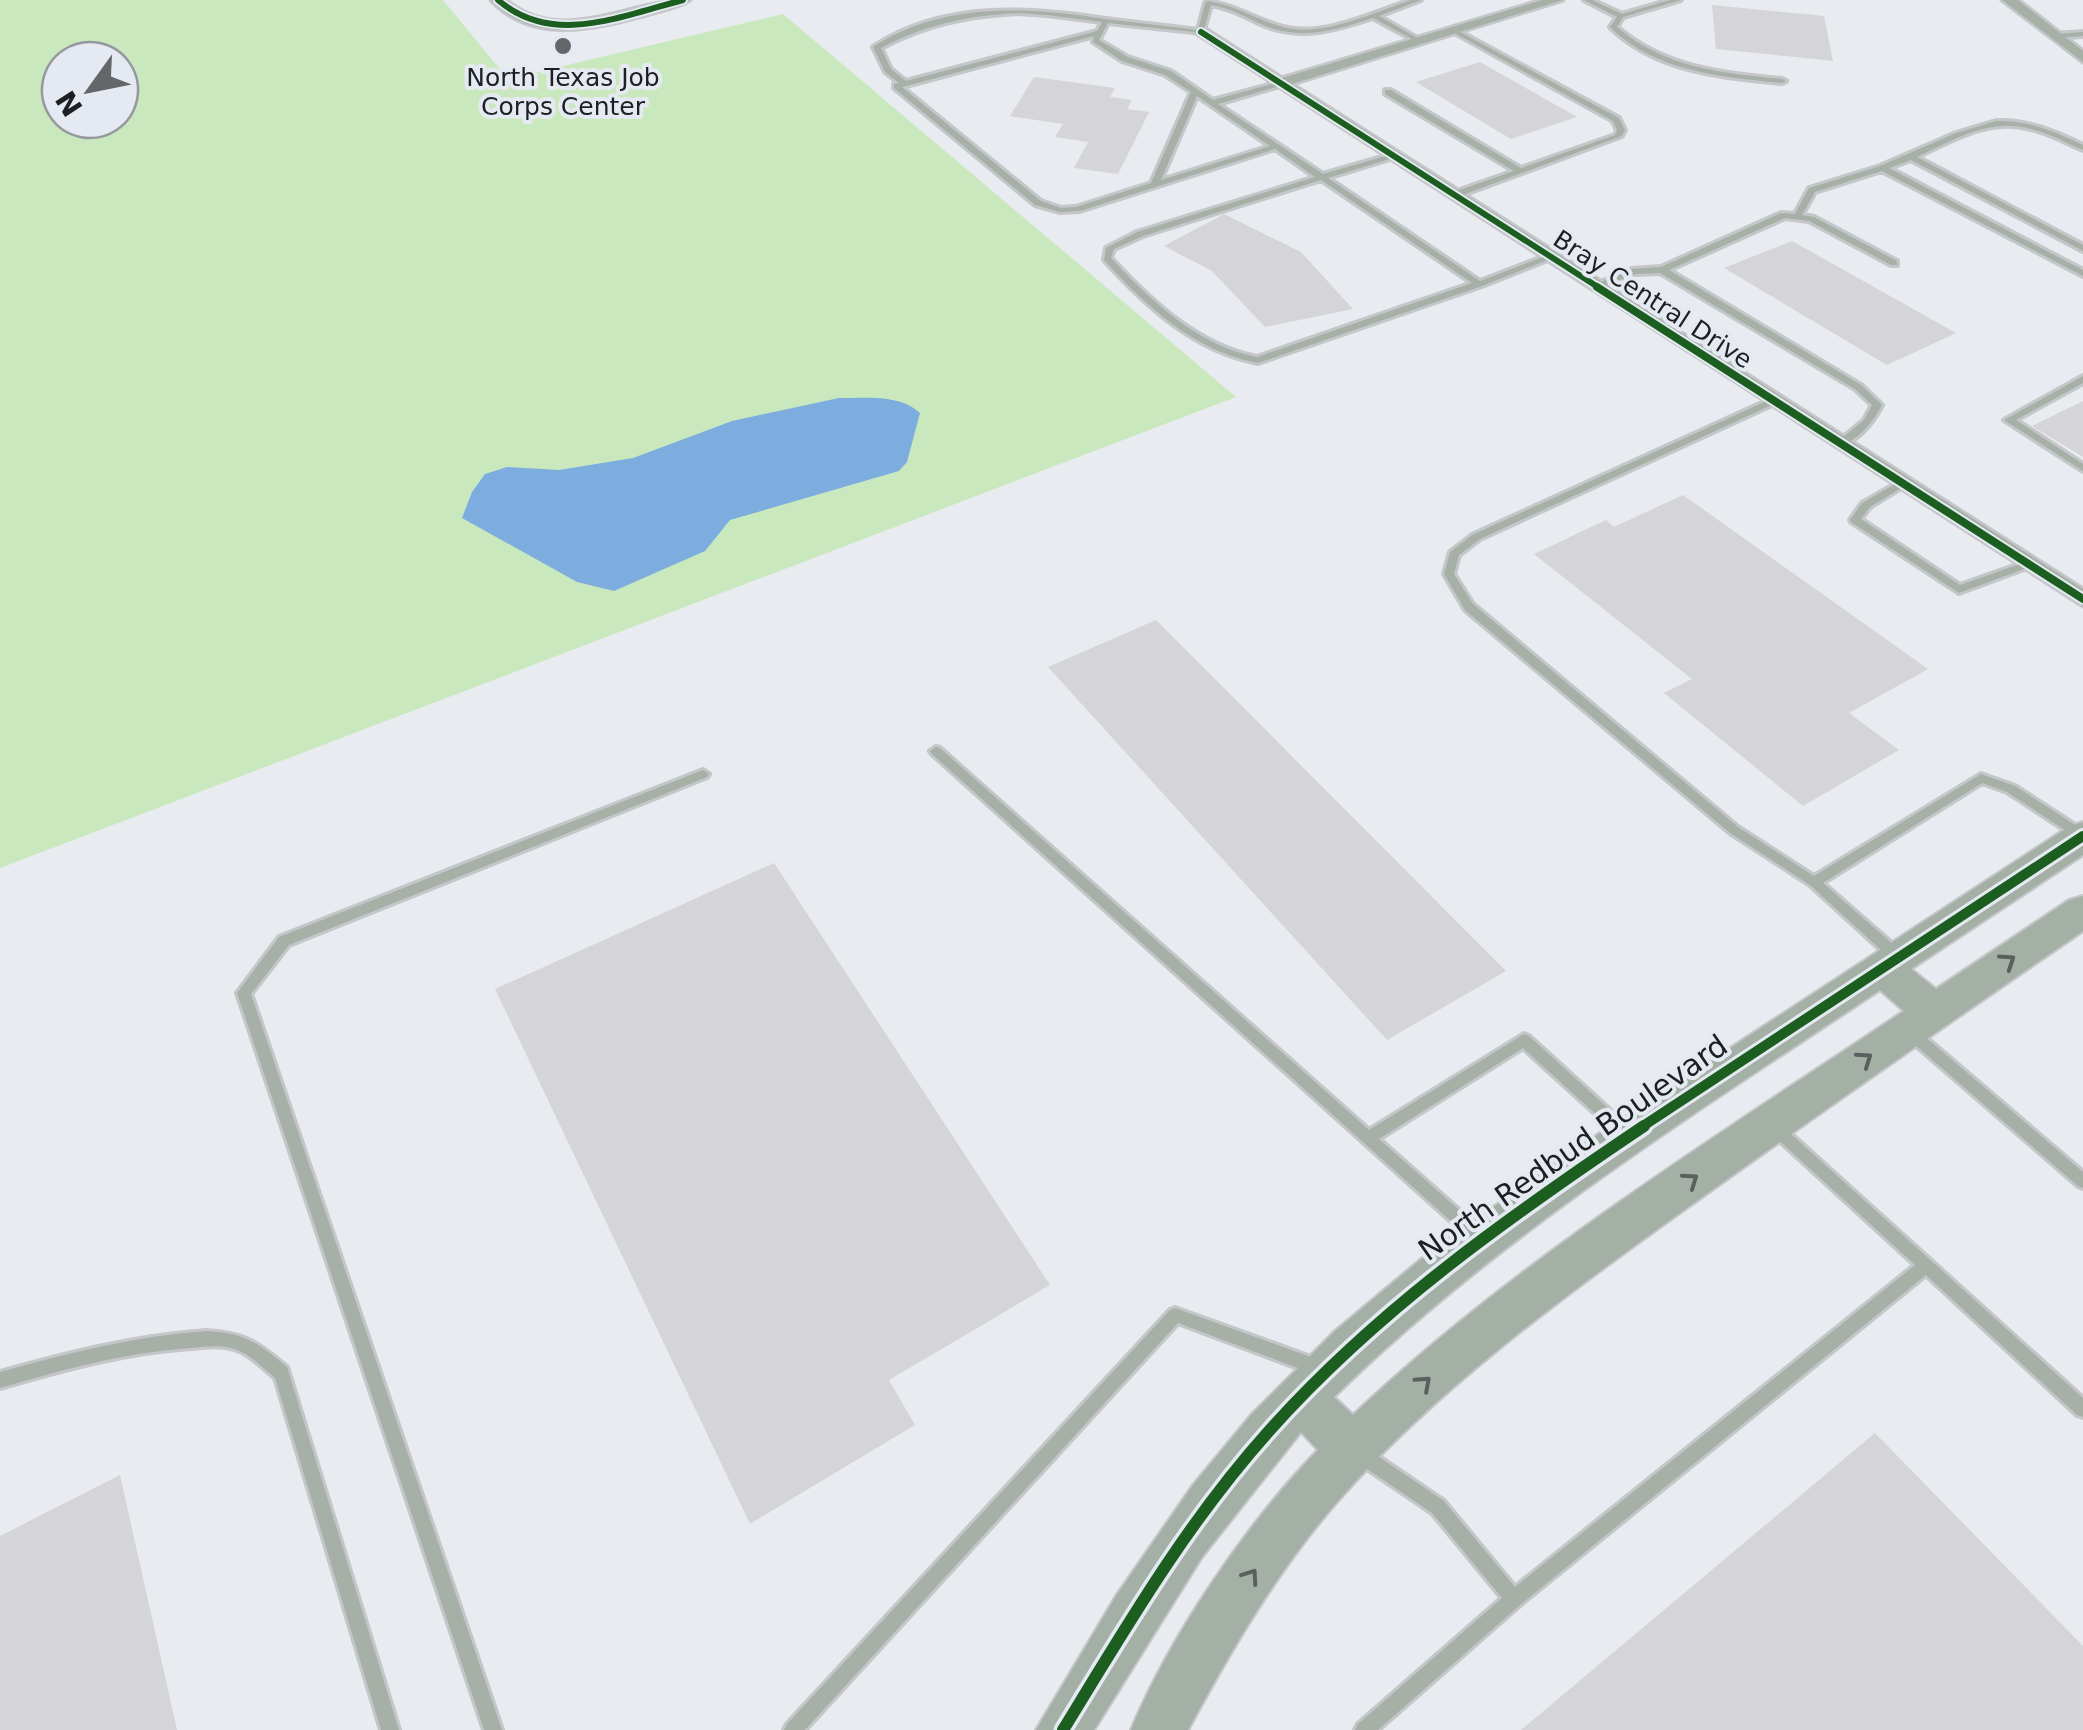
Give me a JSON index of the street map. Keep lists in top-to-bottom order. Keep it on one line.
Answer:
{"streets":{"street":["Bray Central Drive","North Redbud Boulevard"]},"places":["North Texas Job Corps Center"],"north":"bottom left"}
